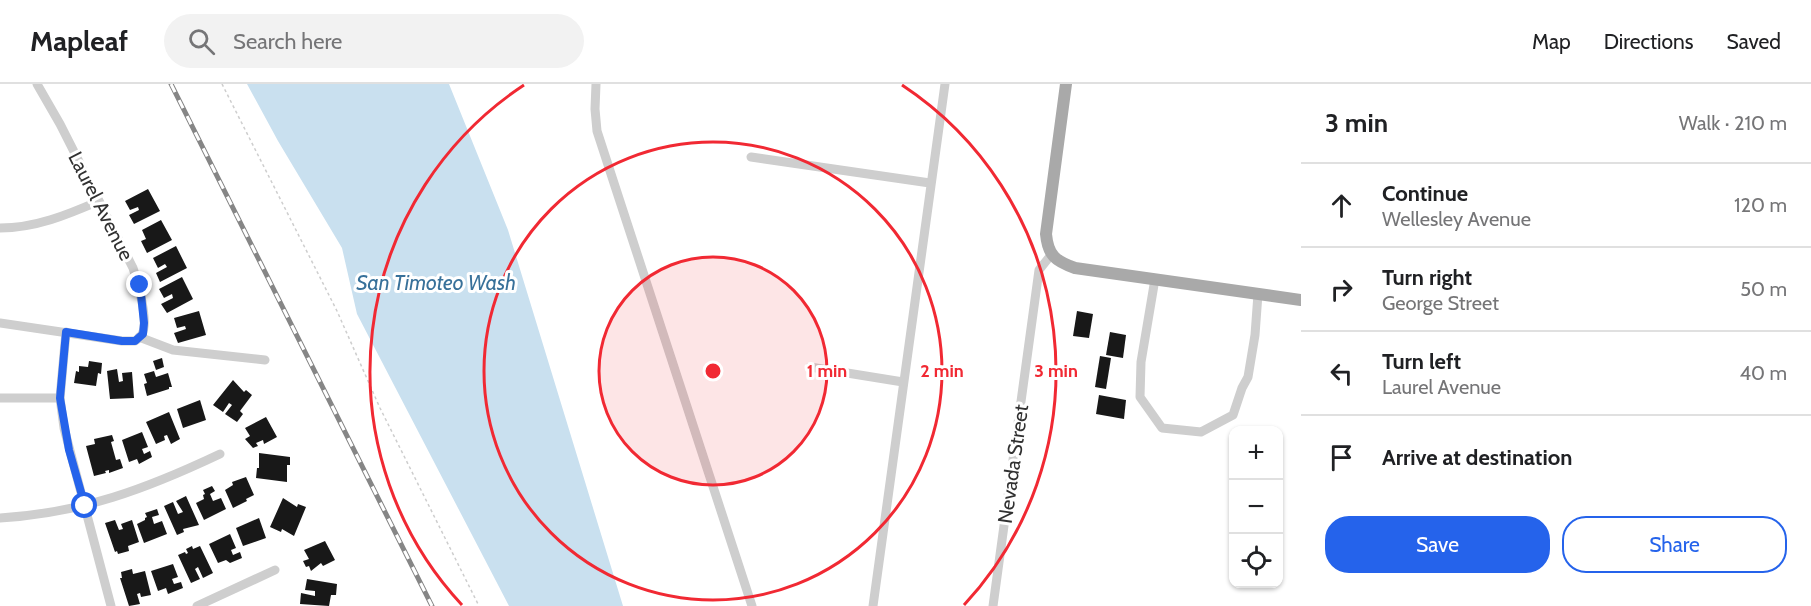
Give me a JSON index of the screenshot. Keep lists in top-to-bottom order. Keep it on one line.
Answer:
{"streets":{"street":["Laurel Avenue","Nevada Street"]},"water":["San Timoteo Wash"],"page":{"header":"Mapleaf","search":"Search here","nav":["Map","Directions","Saved"],"heading":["3 min","Walk · 210 m"],"list":[["Continue","Wellesley Avenue","120 m"],["Turn right","George Street","50 m"],["Turn left","Laurel Avenue","40 m"],"Arrive at destination"],"map_buttons":["+","−"],"buttons":["Save","Share"]},"rings":["1 min","2 min","3 min"]}
